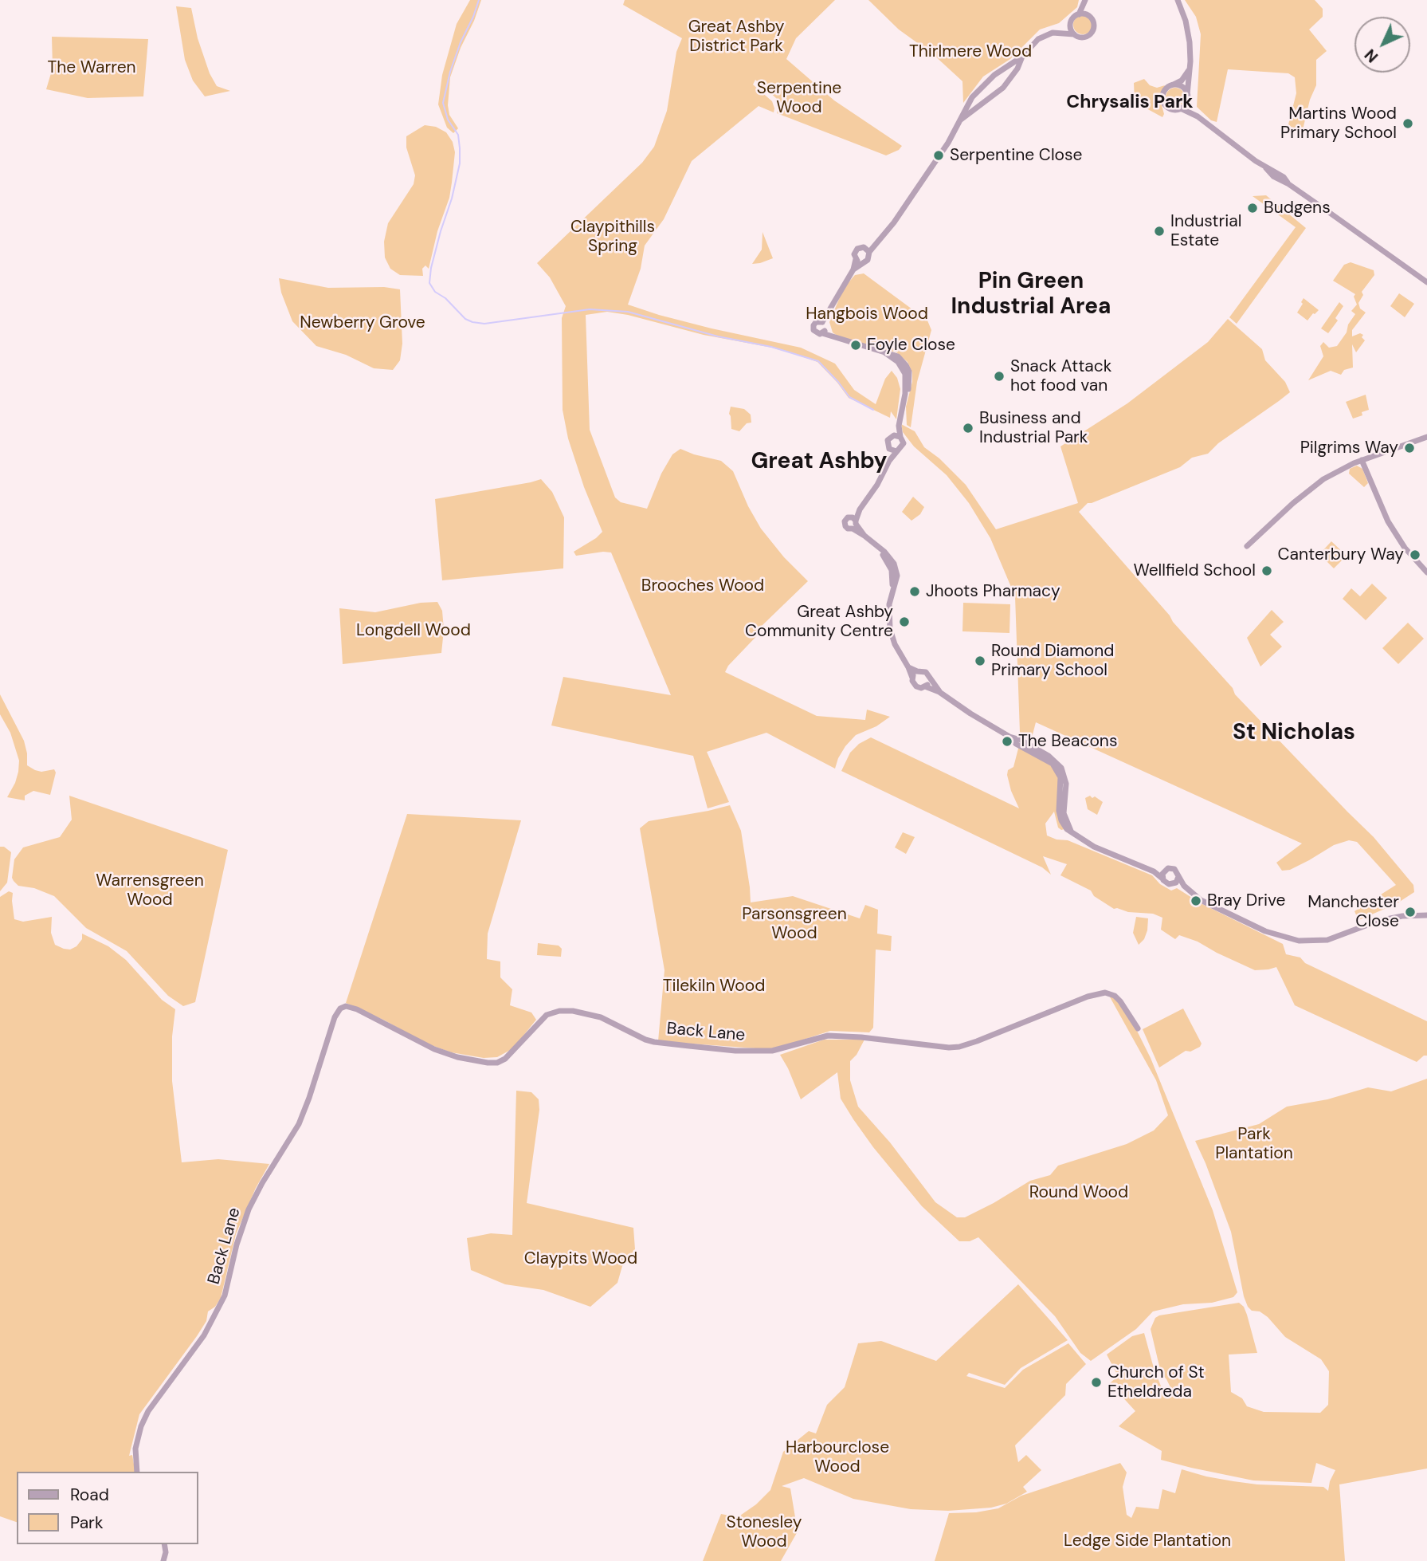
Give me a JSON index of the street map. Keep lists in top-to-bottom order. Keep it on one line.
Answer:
{"streets":{"street":["Back Lane"]},"districts":["Chrysalis Park","Pin Green Industrial Area","Great Ashby","St Nicholas"],"parks":["Great Ashby District Park","Thirlmere Wood","The Warren","Serpentine Wood","Claypithills Spring","Hangbois Wood","Newberry Grove","Brooches Wood","Longdell Wood","Warrensgreen Wood","Parsonsgreen Wood","Tilekiln Wood","Park Plantation","Round Wood","Claypits Wood","Harbourclose Wood","Stonesley Wood","Ledge Side Plantation"],"places":["Martins Wood Primary School","Serpentine Close","Budgens","Industrial Estate","Foyle Close","Snack Attack hot food van","Business and Industrial Park","Pilgrims Way","Canterbury Way","Wellfield School","Jhoots Pharmacy","Great Ashby Community Centre","Round Diamond Primary School","The Beacons","Bray Drive","Manchester Close","Church of St Etheldreda"],"legend":["Road","Park"],"north":"bottom left"}
